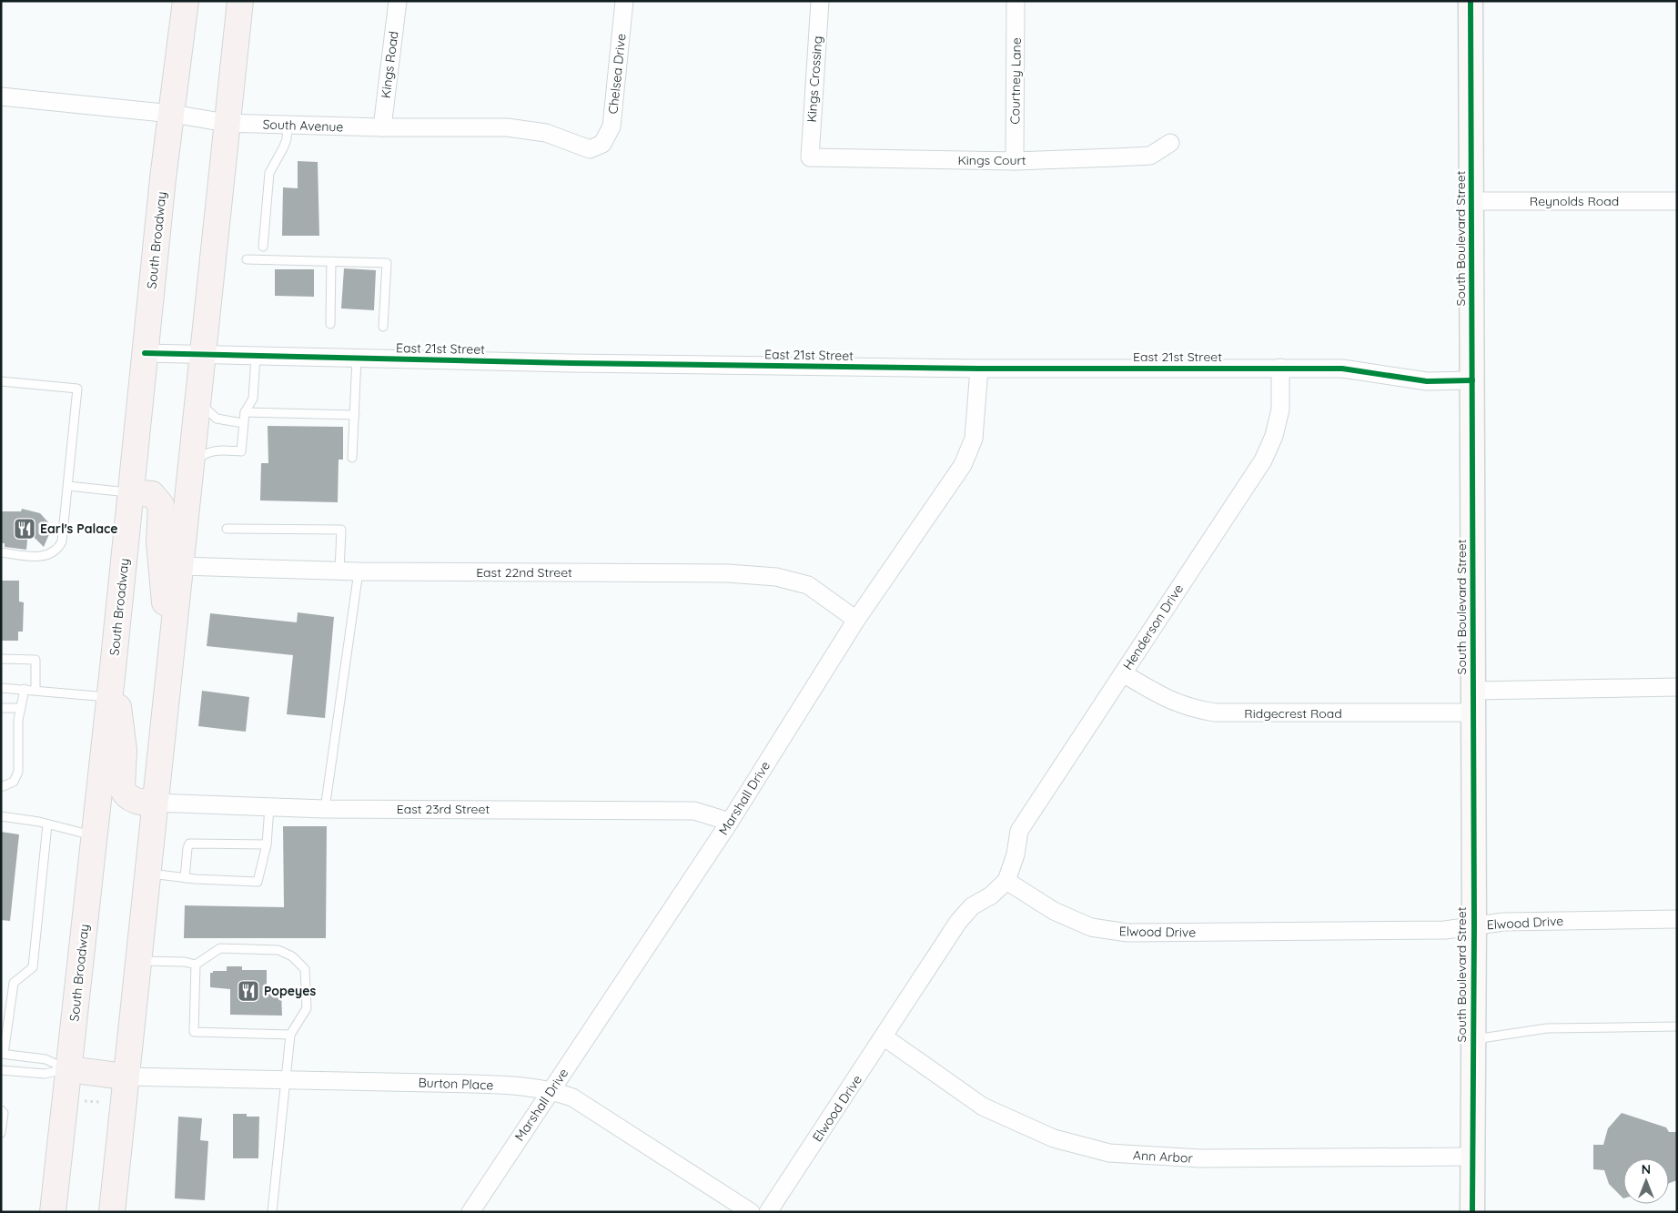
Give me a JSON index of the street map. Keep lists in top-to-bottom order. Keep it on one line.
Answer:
{"streets":{"main road":["South Boulevard Street","South Broadway"],"street":["Kings Road","Chelsea Drive","Kings Crossing","Courtney Lane","South Avenue","Kings Court","Reynolds Road","East 21st Street","East 22nd Street","Henderson Drive","Ridgecrest Road","Marshall Drive","East 23rd Street","Elwood Drive","Burton Place","Ann Arbor"]},"crossings":[["Kings Road","South Avenue"],["Chelsea Drive","South Avenue"],["Kings Crossing","Kings Court"],["Courtney Lane","Kings Court"],["South Avenue","South Broadway"],["Reynolds Road","South Boulevard Street"],["South Boulevard Street","East 21st Street"],["South Boulevard Street","Ridgecrest Road"],["South Boulevard Street","Elwood Drive"],["South Boulevard Street","Ann Arbor"],["South Broadway","East 21st Street"],["East 21st Street","Henderson Drive"],["East 21st Street","Marshall Drive"],["East 22nd Street","Marshall Drive"],["Henderson Drive","Ridgecrest Road"],["Henderson Drive","Elwood Drive"],["Marshall Drive","East 23rd Street"],["Marshall Drive","Burton Place"],["Elwood Drive","Ann Arbor"]],"places":{"restaurant":["Earl's Palace","Popeyes"]},"north":"top"}
